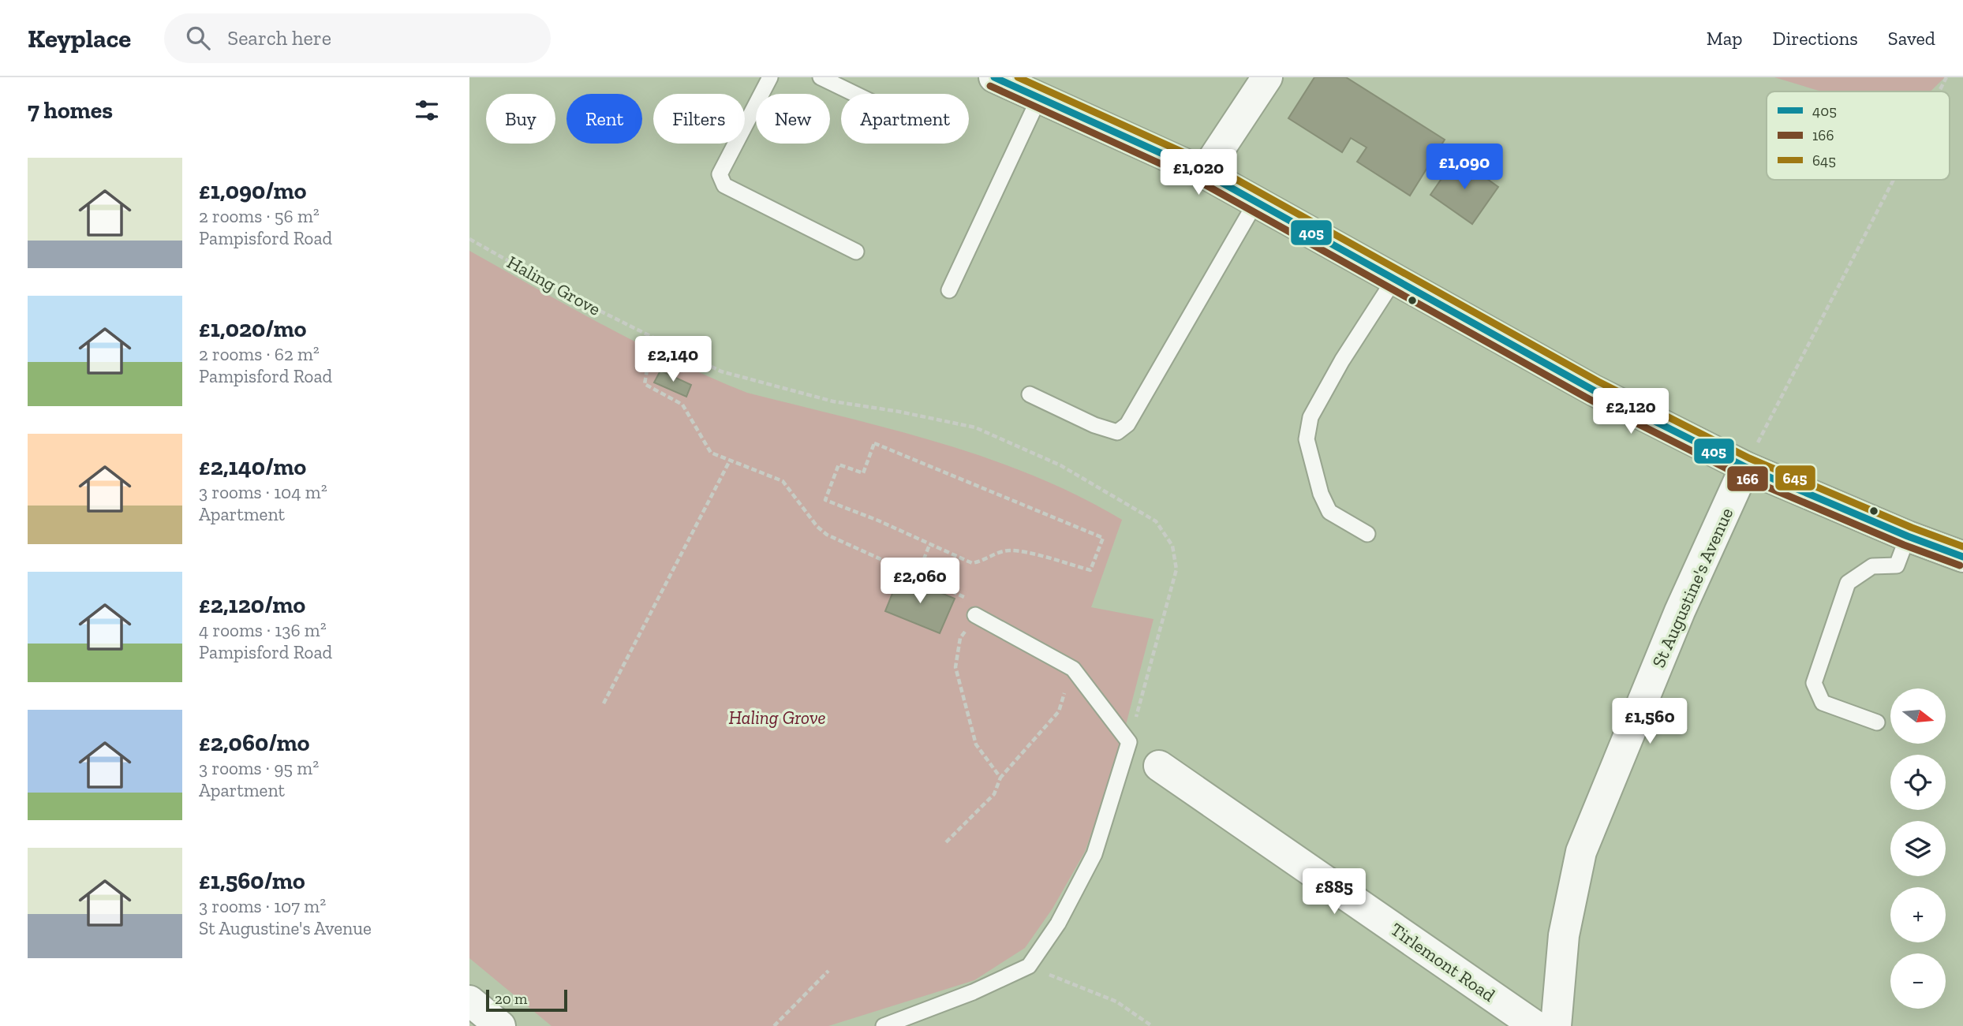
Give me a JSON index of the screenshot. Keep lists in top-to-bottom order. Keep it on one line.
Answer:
{"streets":{"street":["St Augustine's Avenue","Tirlemont Road"],"path":["Haling Grove"]},"parks":["Haling Grove"],"lines":["transit line 405","transit line 645","transit line 166"],"legend":["405","166","645"],"scale_bar":"20 m","north":"right","page":{"header":"Keyplace","search":"Search here","nav":["Map","Directions","Saved"],"heading":"7 homes","chip":["Buy","Rent","Filters","New","Apartment"],"list":[{"name":"£1,090/mo","note":"2 rooms · 56 m² · Pampisford Road"},{"name":"£1,020/mo","note":"2 rooms · 62 m² · Pampisford Road"},{"name":"£2,140/mo","note":"3 rooms · 104 m² · Apartment"},{"name":"£2,120/mo","note":"4 rooms · 136 m² · Pampisford Road"},{"name":"£2,060/mo","note":"3 rooms · 95 m² · Apartment"},{"name":"£1,560/mo","note":"3 rooms · 107 m² · St Augustine's Avenue"}],"price":["£1,090","£1,020","£2,140","£2,120","£2,060","£1,560","£885"],"map_buttons":["+","−"],"scale":"20 m"}}
